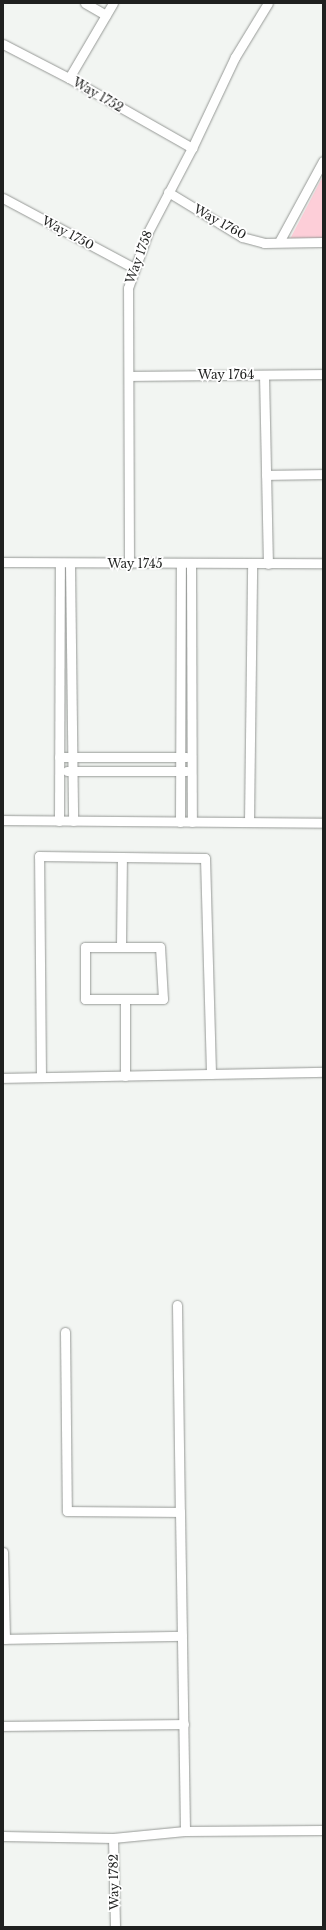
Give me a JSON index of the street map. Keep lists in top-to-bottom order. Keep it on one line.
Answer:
{"streets":{"street":["Way 1752","Way 1760","Way 1750","Way 1758","Way 1764","Way 1745","Way 1782"]},"crossings":[["Way 1752","Way 1758"],["Way 1760","Way 1758"],["Way 1750","Way 1758"],["Way 1758","Way 1764"],["Way 1758","Way 1745"]]}
